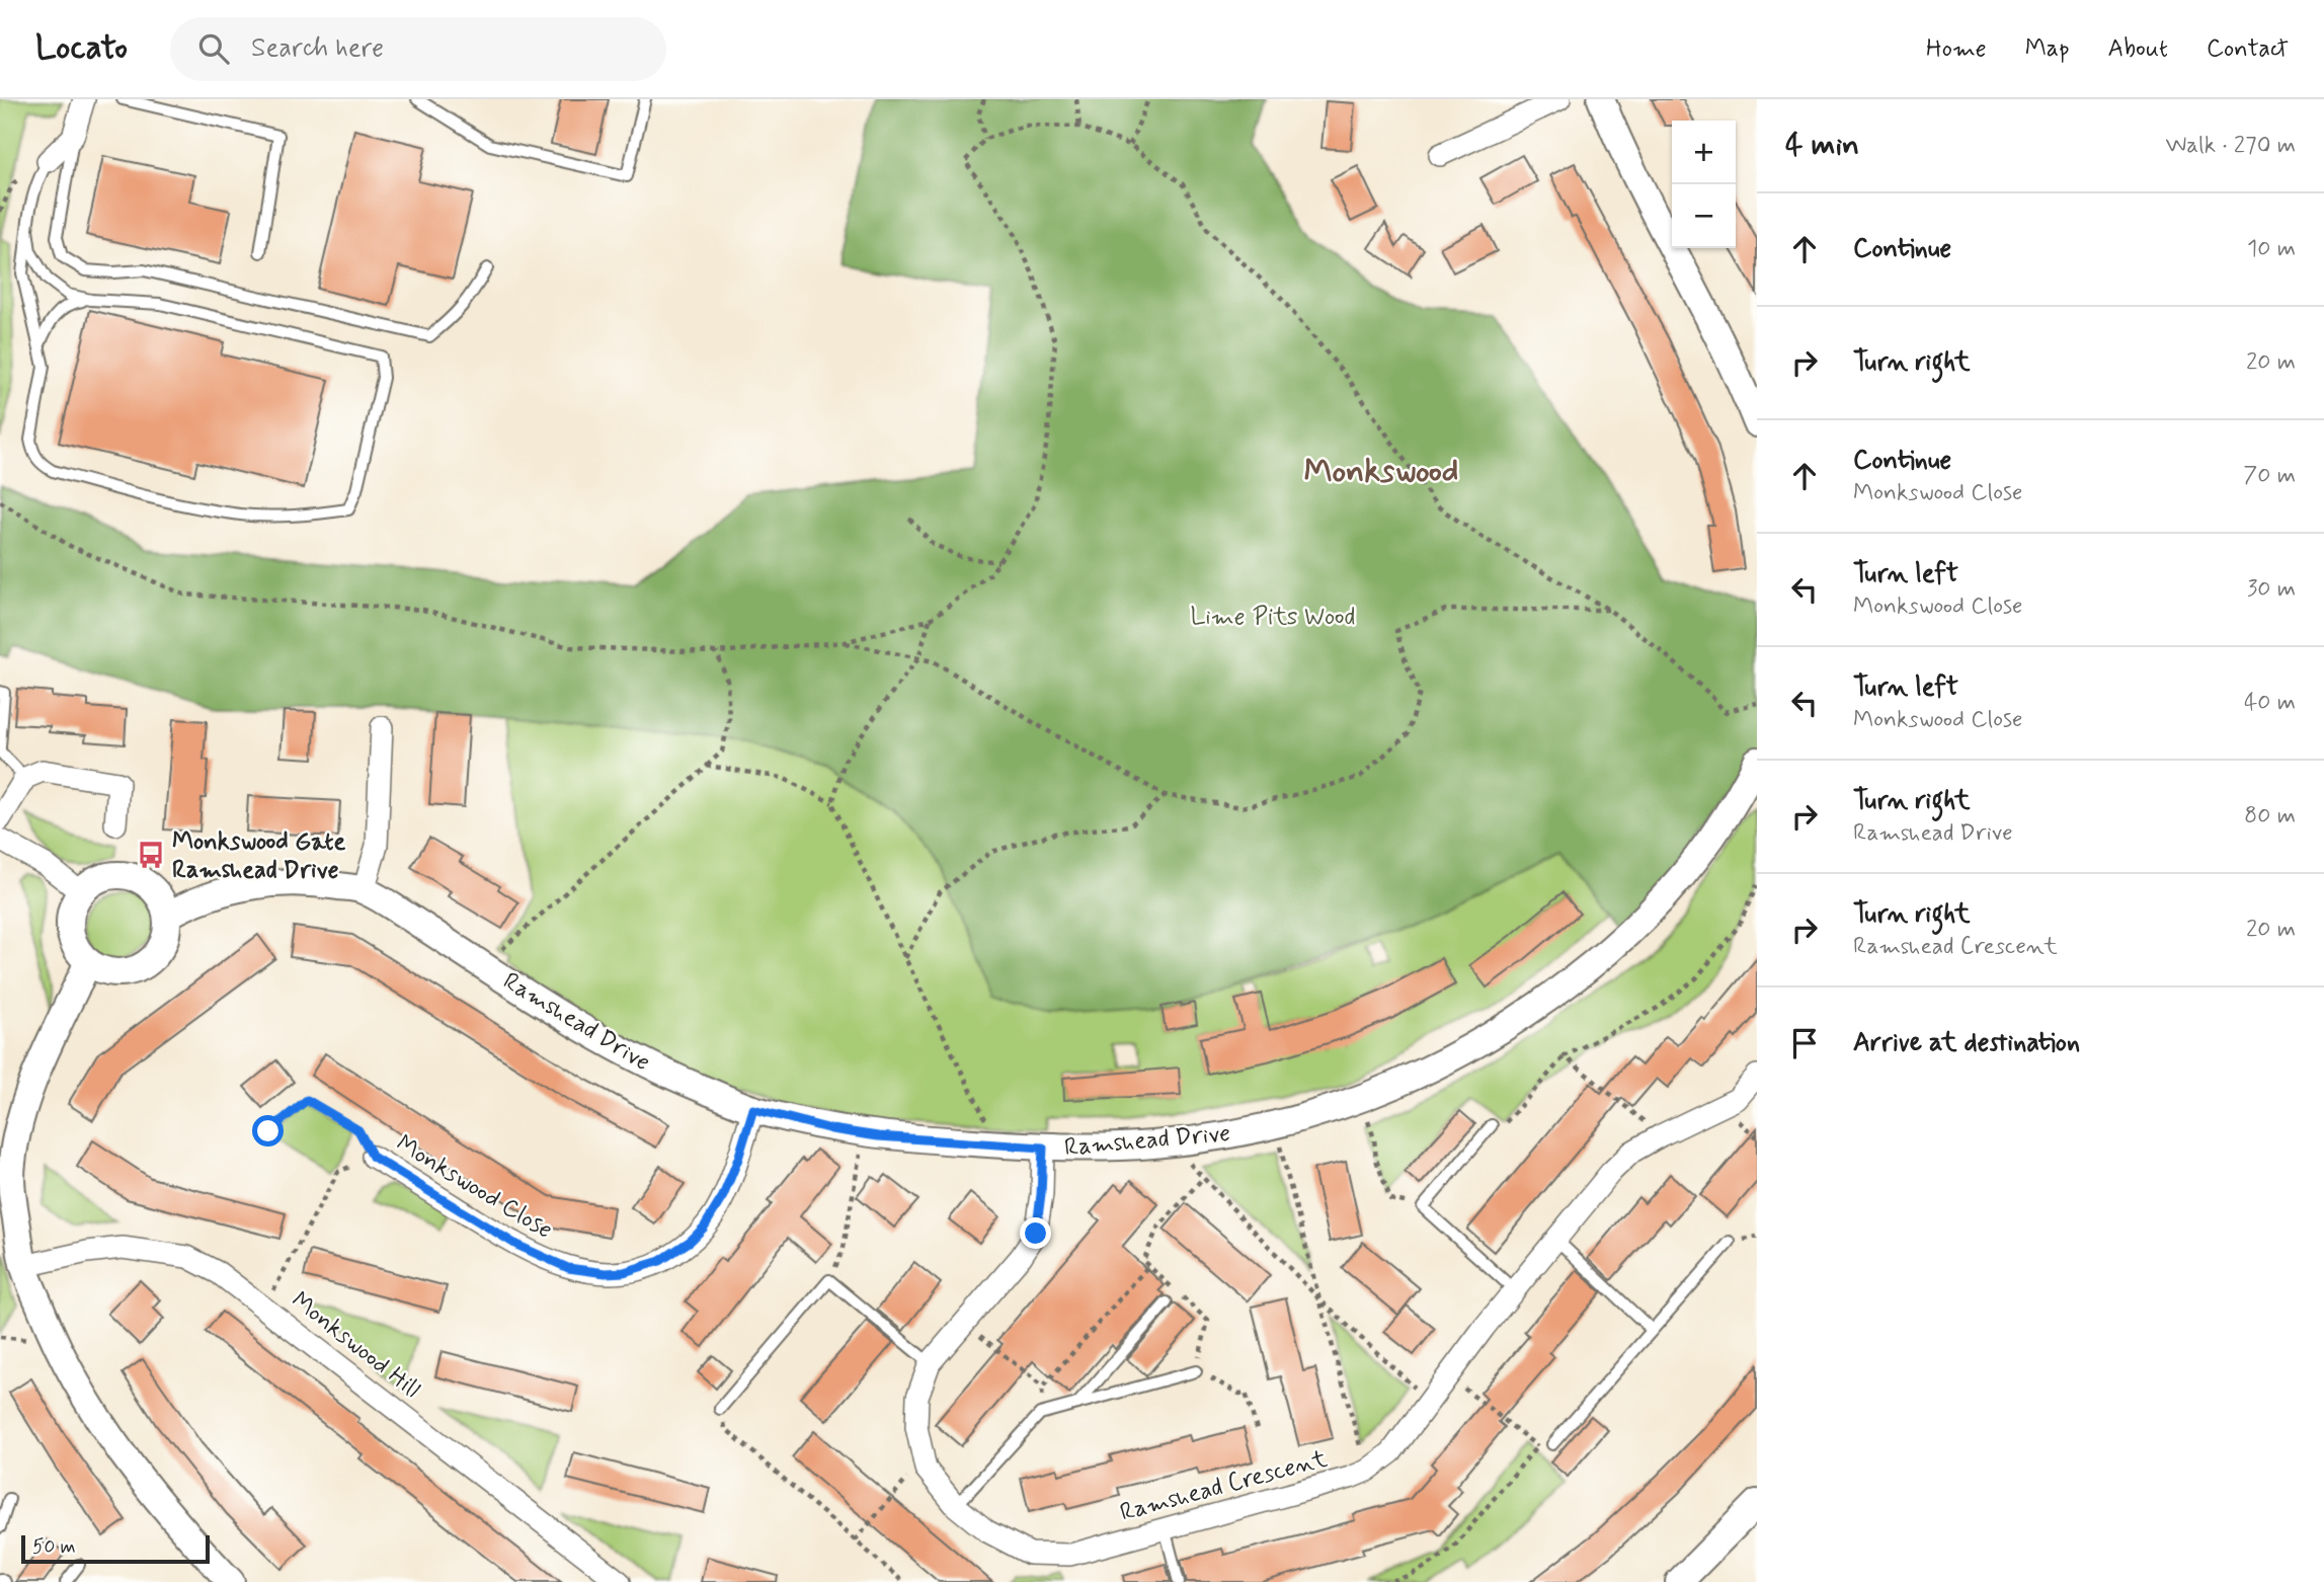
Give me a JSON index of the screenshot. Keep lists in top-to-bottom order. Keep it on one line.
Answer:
{"streets":{"street":["Ramshead Drive","Monkswood Close","Monkswood Hill","Ramshead Crescent"]},"crossings":[["Ramshead Drive","Monkswood Close"],["Ramshead Drive","Ramshead Crescent"]],"districts":["Monkswood"],"parks":["Lime Pits Wood"],"places":{"bus stop":["Monkswood Gate Ramshead Drive"]},"scale_bar":"50 m","page":{"header":"Locato","search":"Search here","nav":["Home","Map","About","Contact"],"heading":["4 min","Walk · 270 m"],"map_buttons":["+","−"],"list":[["Continue","10 m"],["Turn right","20 m"],["Continue","Monkswood Close","70 m"],["Turn left","Monkswood Close","30 m"],["Turn left","Monkswood Close","40 m"],["Turn right","Ramshead Drive","80 m"],["Turn right","Ramshead Crescent","20 m"],"Arrive at destination"],"scale":"50 m"}}
